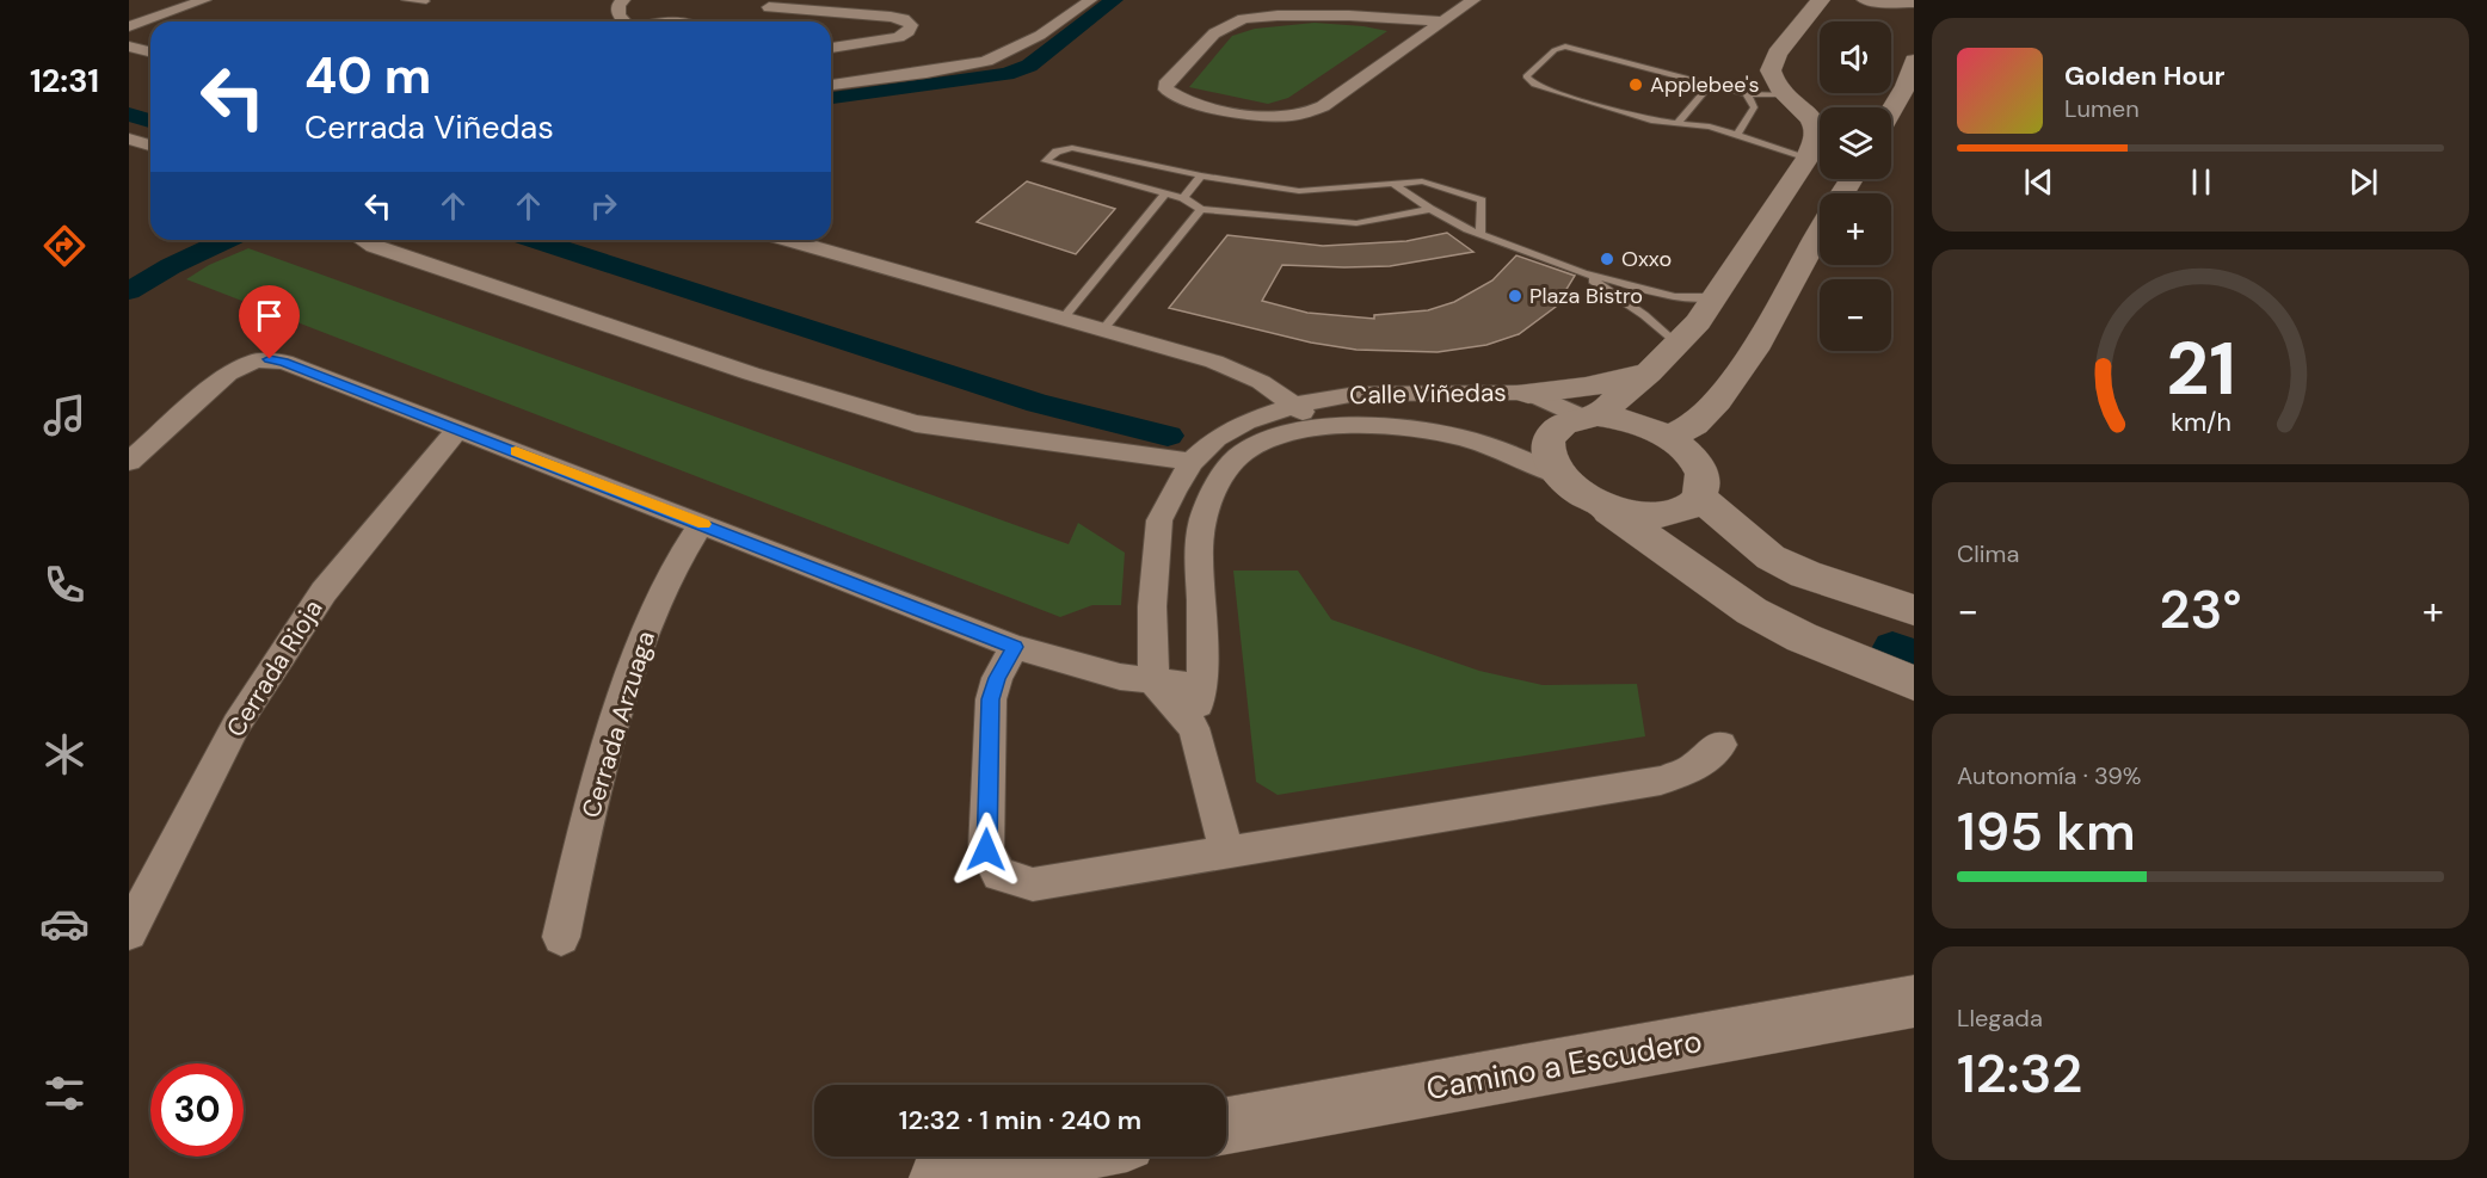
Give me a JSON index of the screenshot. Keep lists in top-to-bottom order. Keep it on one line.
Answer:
{"streets":{"main road":["Camino a Escudero"],"street":["Calle Viñedas","Cerrada Rioja","Cerrada Arzuaga"]},"places":["Applebee's","Oxxo","Plaza Bistro"],"page":{"tabs":"12:31","map_buttons":["+","−"],"turn":["40 m","Cerrada Viñedas"],"song":["Golden Hour","Lumen"],"tile":["Clima",["Autonomía · 39%","195 km"],["Llegada","12:32"]],"heat":["−","23°","+"],"limit":"30","trip":"12:32 · 1 min · 240 m","gauge":["21","km/h"]}}
